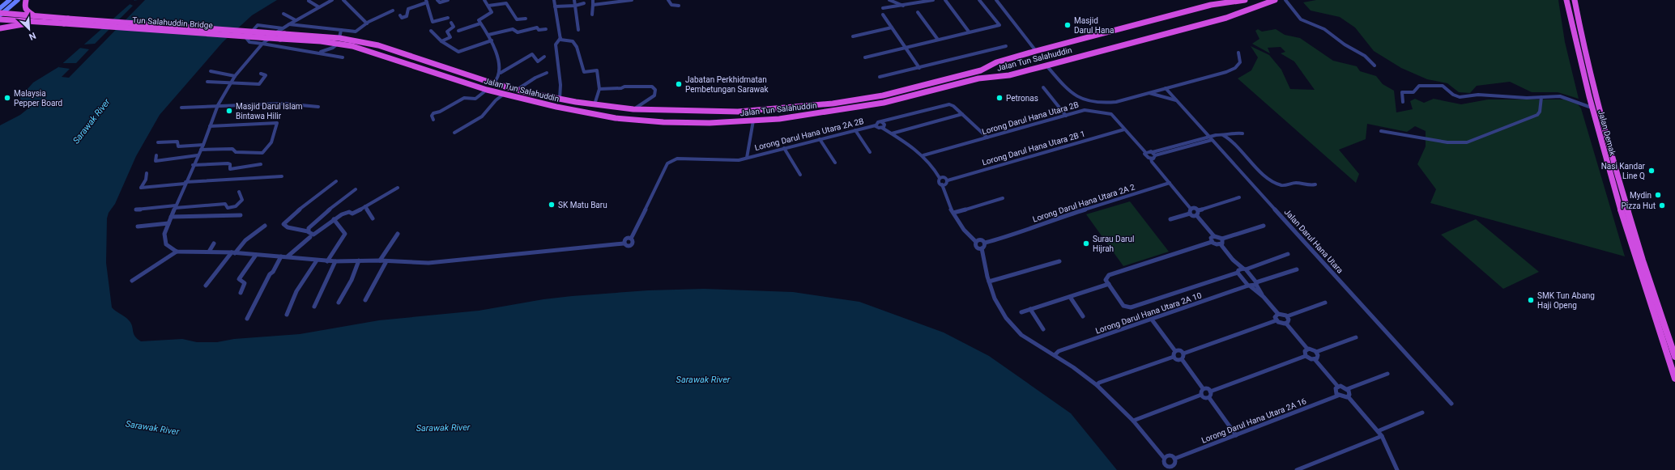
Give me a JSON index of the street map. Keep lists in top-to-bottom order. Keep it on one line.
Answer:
{"streets":{"highway":["Tun Salahuddin Bridge","Jalan Tun Salahuddin","Jalan Demak"],"street":["Lorong Darul Hana Utara 2B","Lorong Darul Hana Utara 2A 2B","Lorong Darul Hana Utara 2B 1","Lorong Darul Hana Utara 2A 2","Jalan Darul Hana Utara","Lorong Darul Hana Utara 2A 10","Lorong Darul Hana Utara 2A 16"]},"crossings":[["Tun Salahuddin Bridge","Jalan Tun Salahuddin"],["Lorong Darul Hana Utara 2B","Lorong Darul Hana Utara 2B 1"]],"water":["Sarawak River"],"places":["Masjid Darul Hana","Jabatan Perkhidmatan Pembetungan Sarawak","Malaysia Pepper Board","Petronas","Masjid Darul Islam Bintawa Hilir","Nasi Kandar Line Q","Mydin","SK Matu Baru","Pizza Hut","Surau Darul Hijrah","SMK Tun Abang Haji Openg"],"north":"bottom right"}
